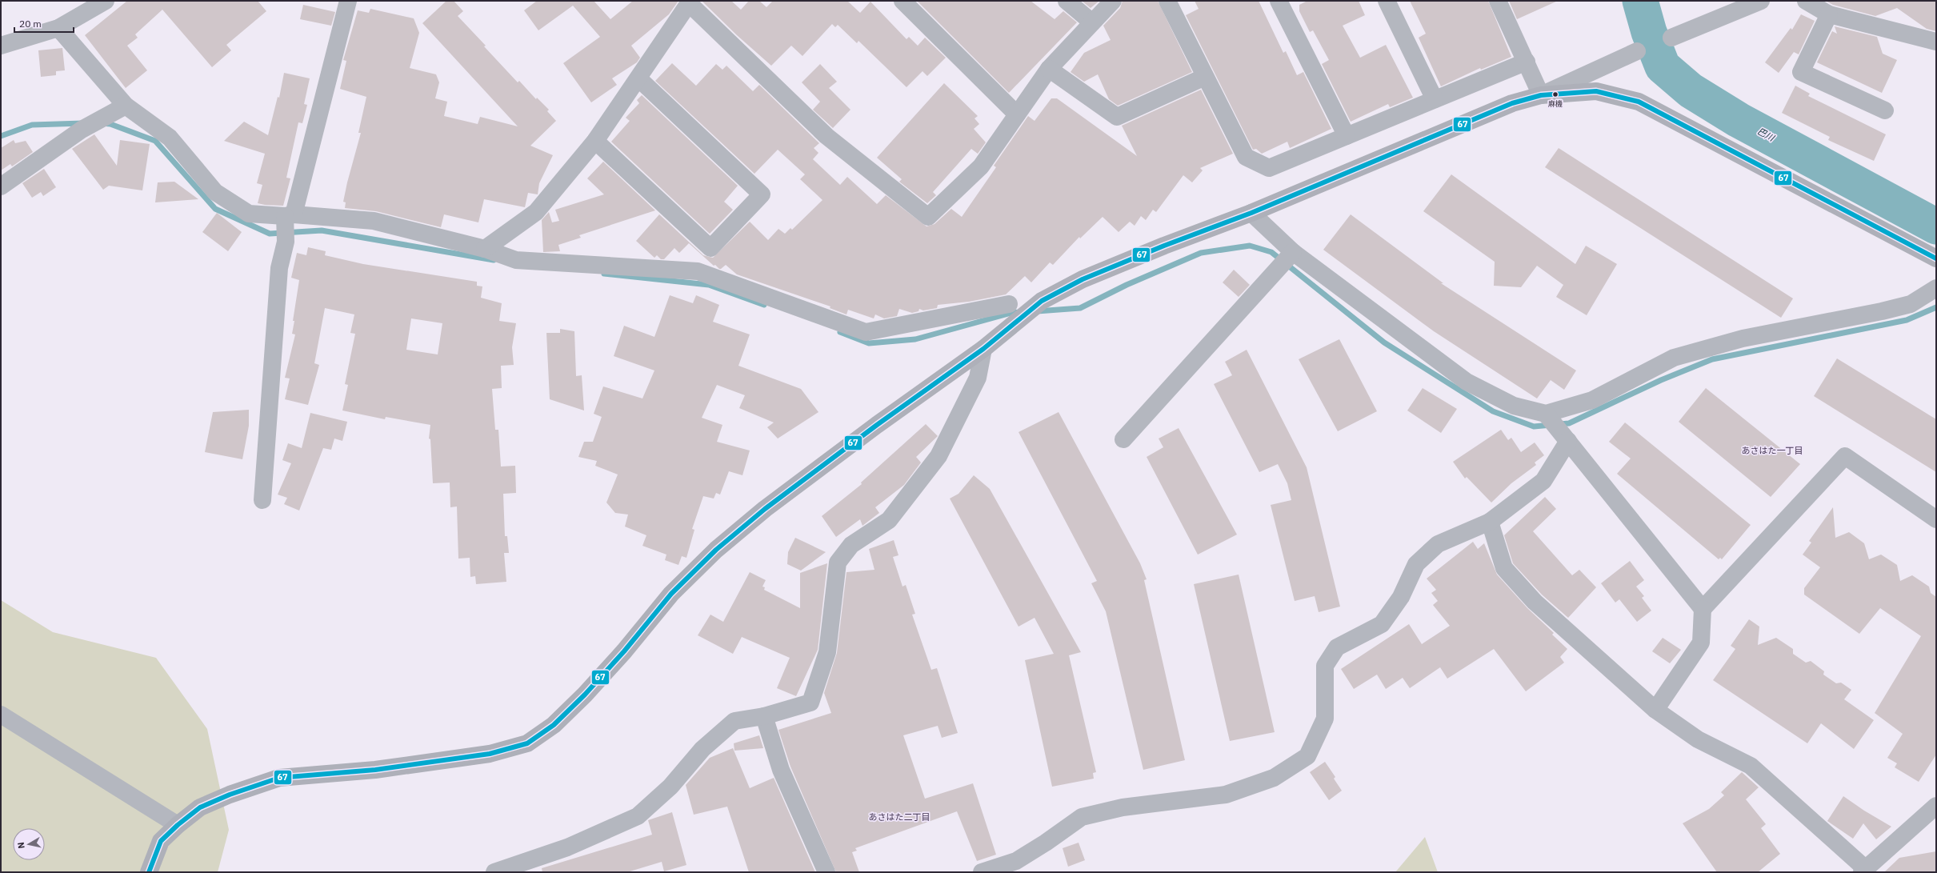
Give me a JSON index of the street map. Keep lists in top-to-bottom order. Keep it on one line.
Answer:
{"districts":["あさはた一丁目","あさはた二丁目"],"water":["巴川"],"places":["麻機"],"lines":["transit line 67"],"scale_bar":"20 m","north":"left"}
